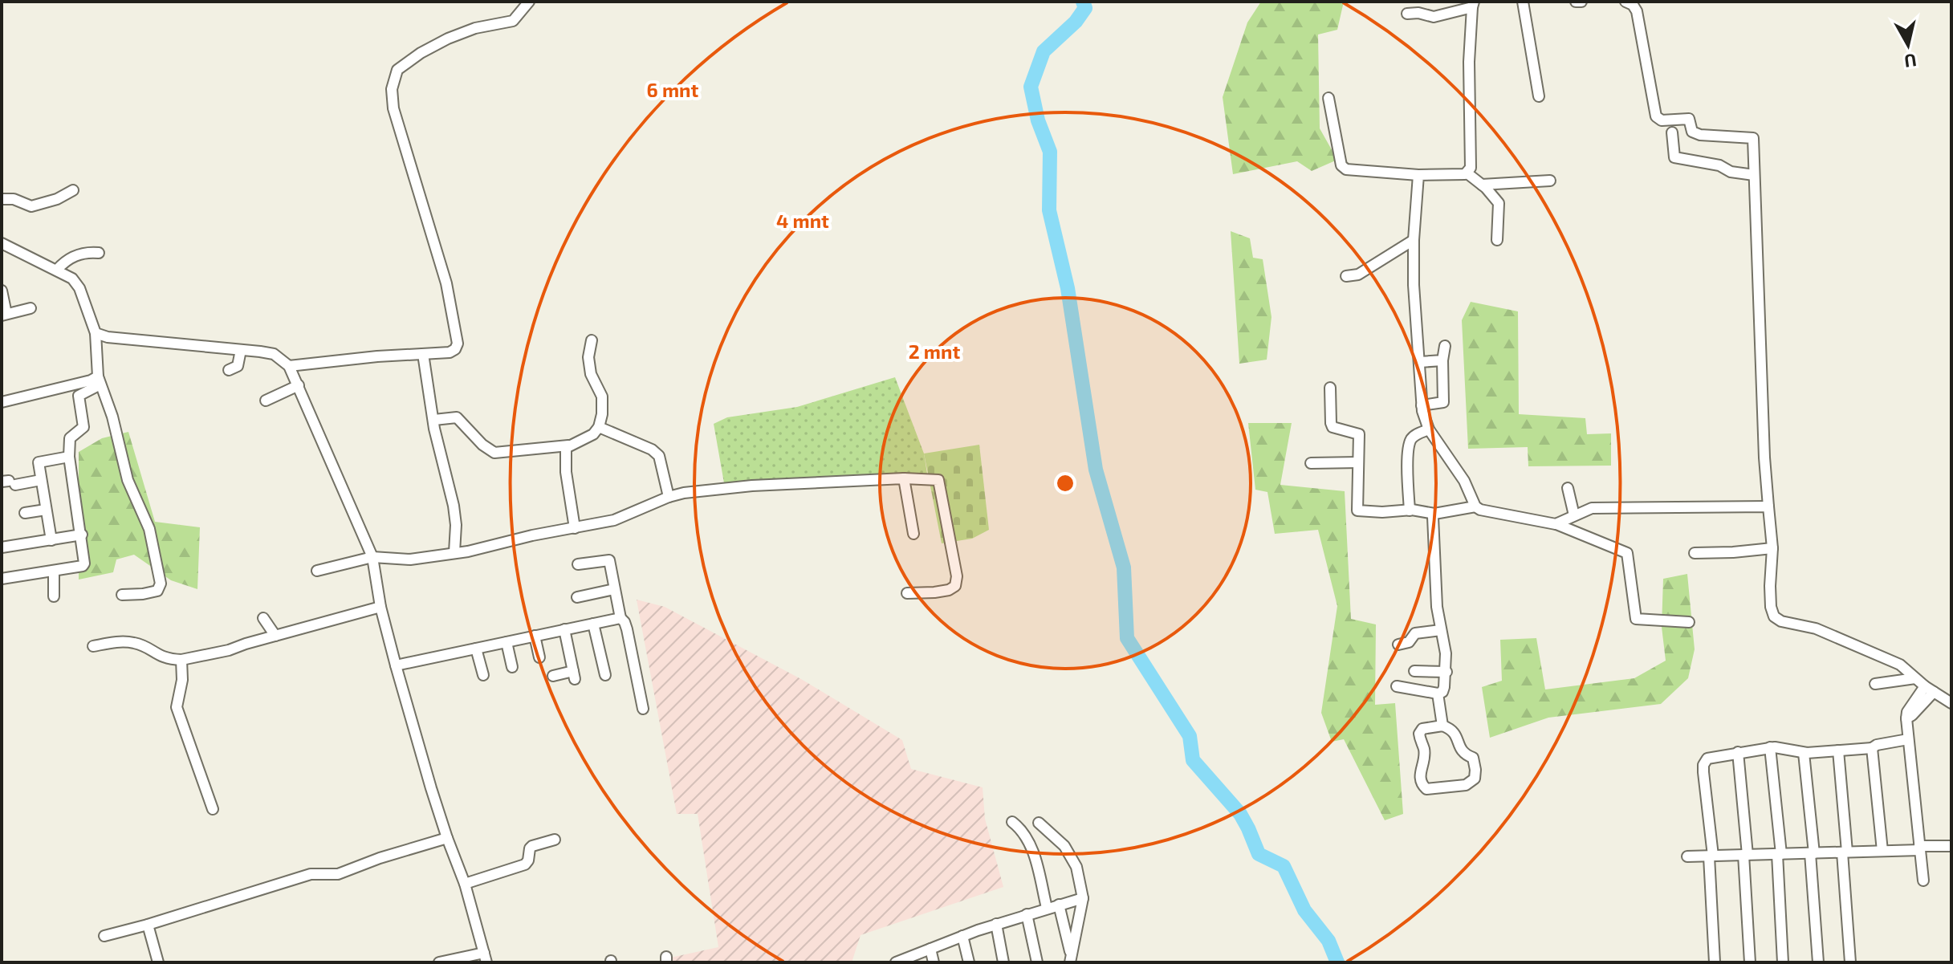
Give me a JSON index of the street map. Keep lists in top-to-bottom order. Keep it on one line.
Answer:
{"north":"bottom","rings":["6 mnt","4 mnt","2 mnt"]}
